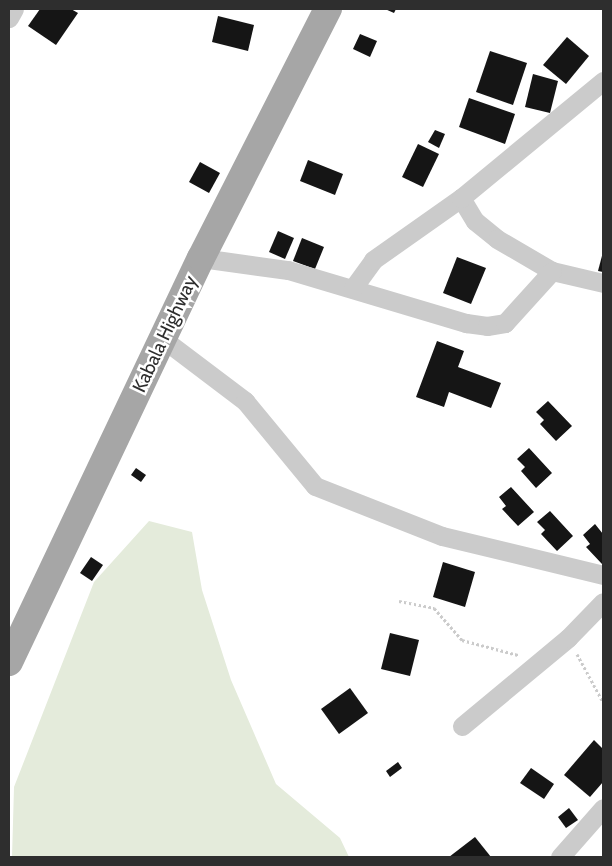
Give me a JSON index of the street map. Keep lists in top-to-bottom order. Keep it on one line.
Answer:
{"streets":{"main road":["Kabala Highway"]}}
